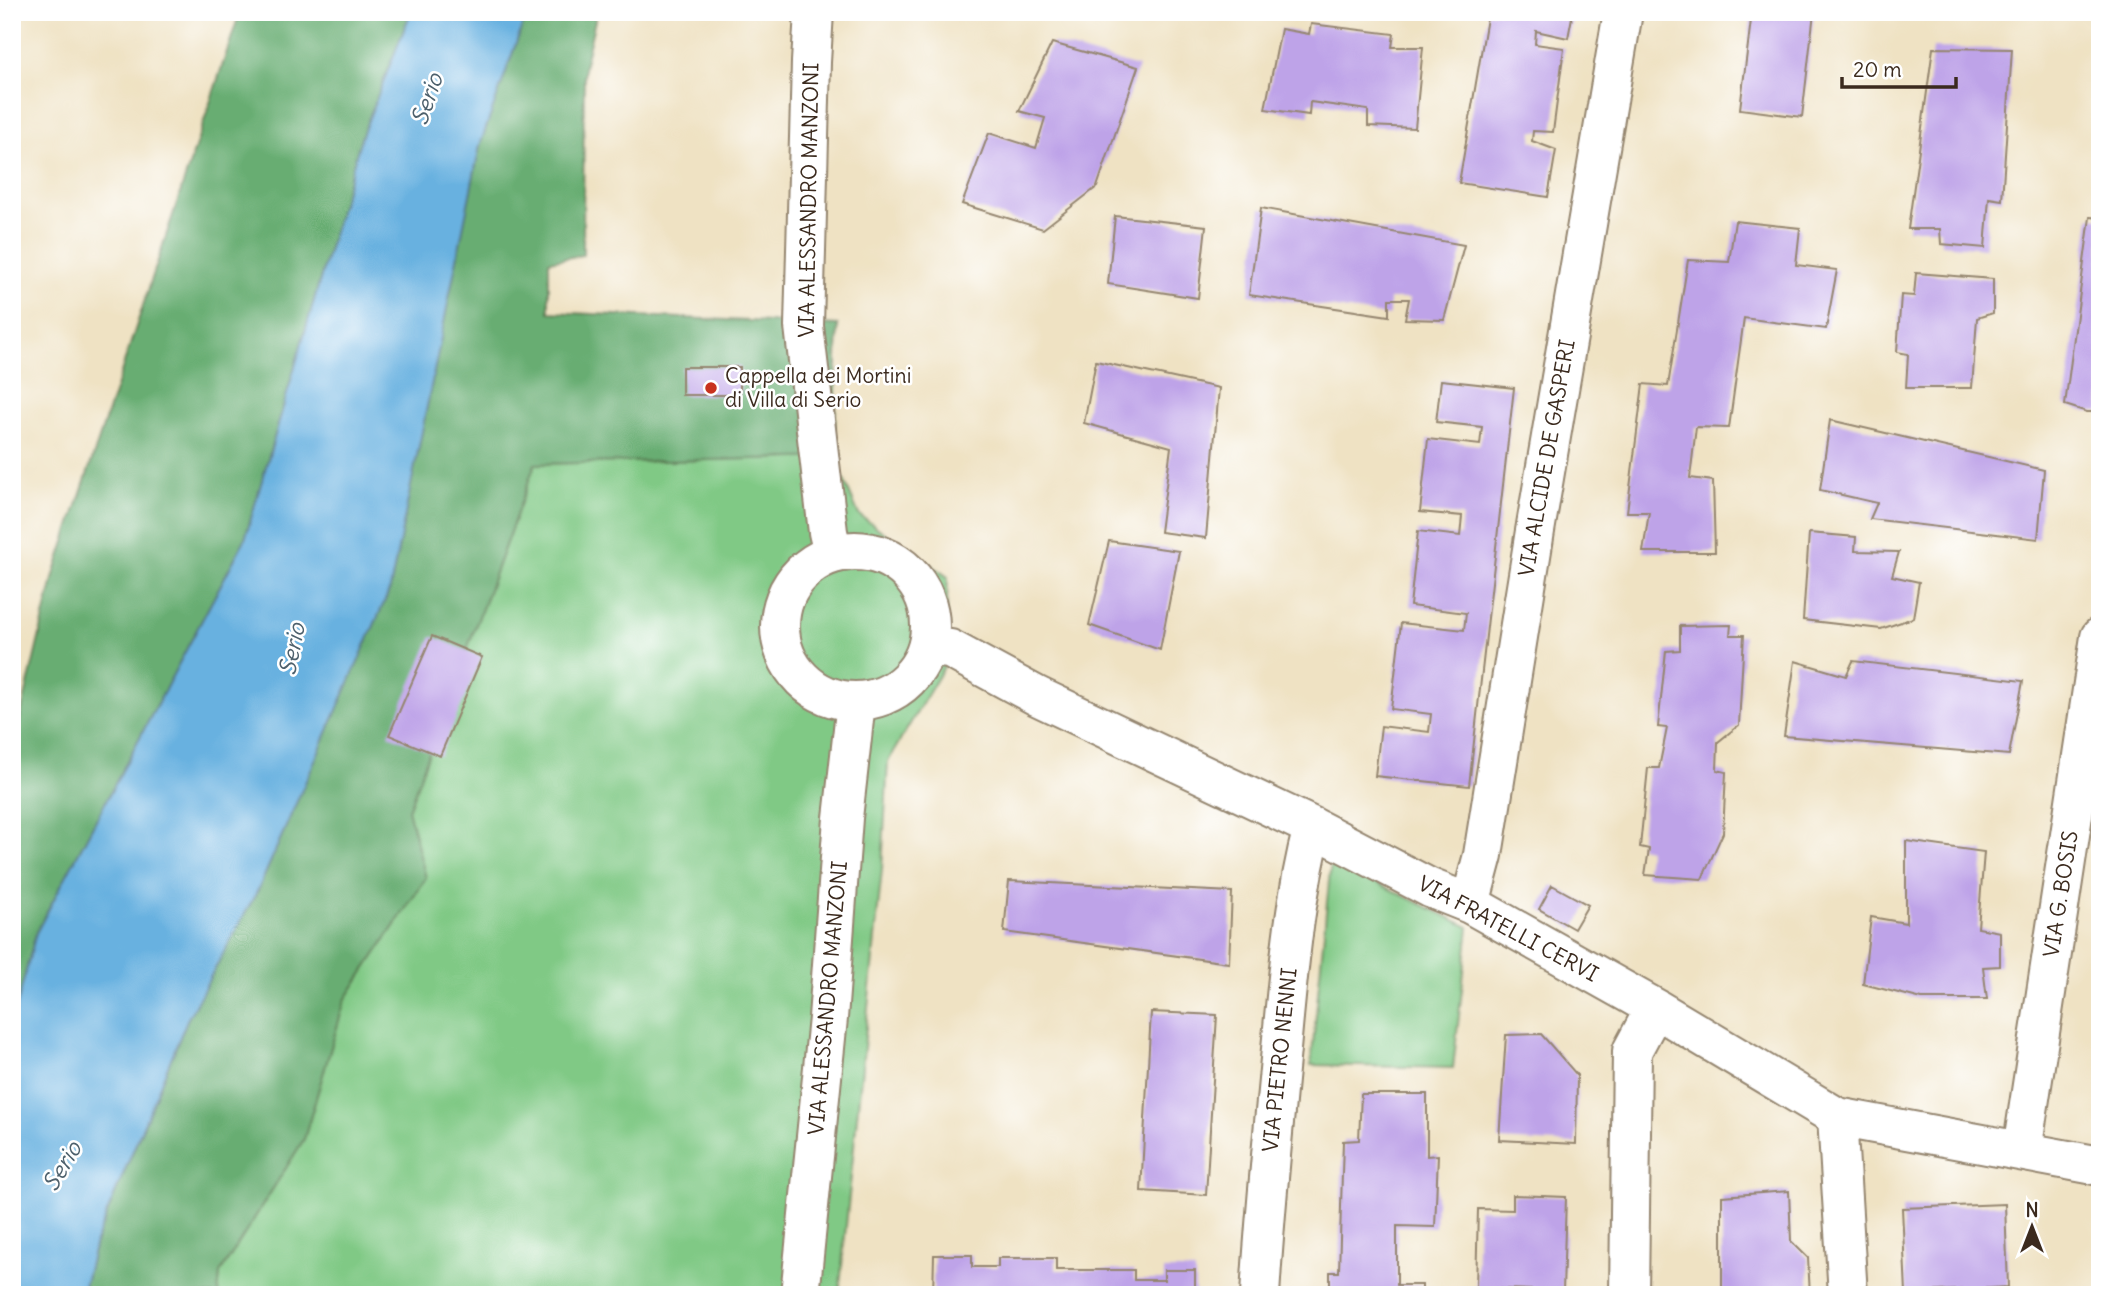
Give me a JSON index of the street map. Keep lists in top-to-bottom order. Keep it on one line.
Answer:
{"streets":{"street":["VIA ALESSANDRO MANZONI","VIA ALCIDE DE GASPERI","VIA G. BOSIS","VIA FRATELLI CERVI","VIA PIETRO NENNI"]},"crossings":[["VIA ALESSANDRO MANZONI","VIA FRATELLI CERVI"],["VIA ALCIDE DE GASPERI","VIA FRATELLI CERVI"],["VIA G. BOSIS","VIA FRATELLI CERVI"],["VIA FRATELLI CERVI","VIA PIETRO NENNI"]],"water":["Serio"],"places":["Cappella dei Mortini di Villa di Serio"],"scale_bar":"20 m","north":"top"}
